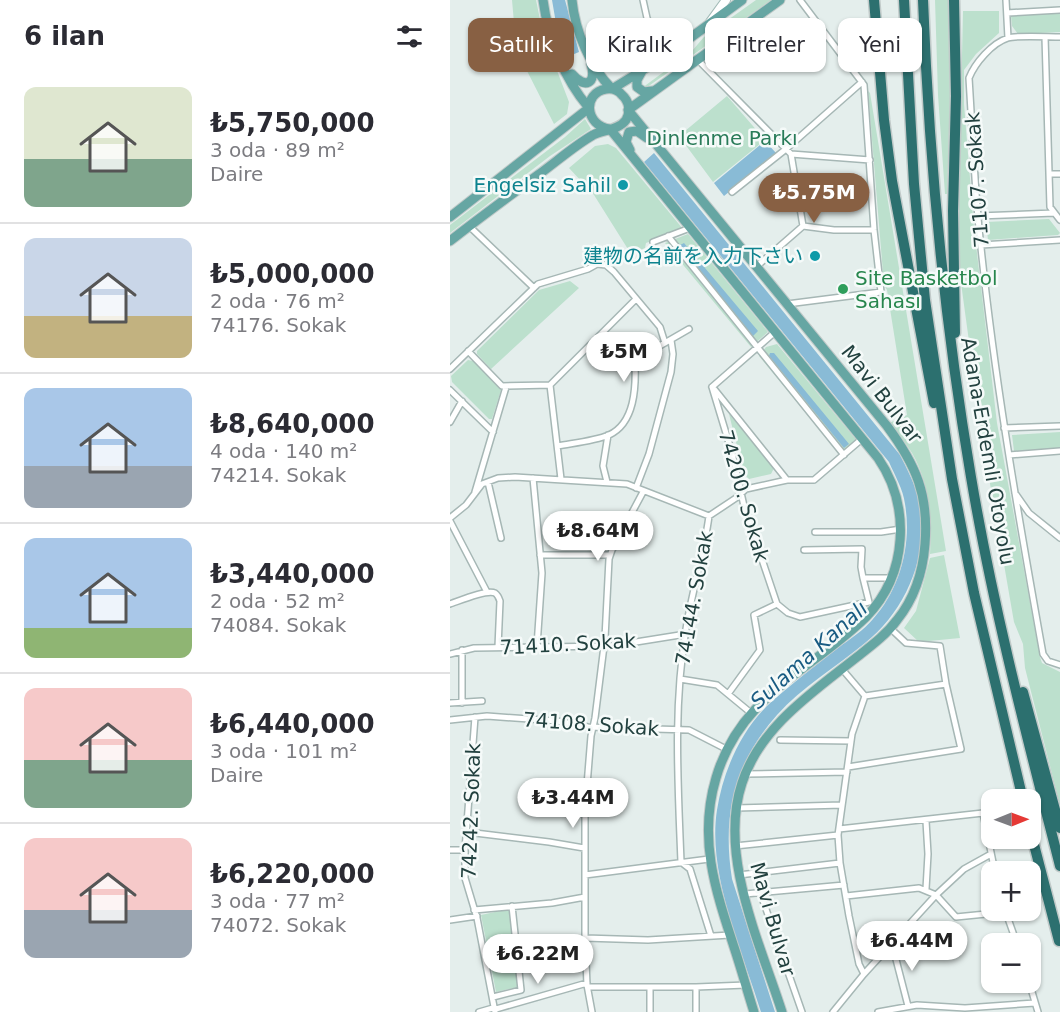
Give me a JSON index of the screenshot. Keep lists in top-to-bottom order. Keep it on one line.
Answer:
{"streets":{"highway":["Adana-Erdemli Otoyolu"],"main road":["Mavi Bulvar"],"street":["71107. Sokak","74200. Sokak","74144. Sokak","71410. Sokak","74108. Sokak","74242. Sokak"]},"crossings":[["74144. Sokak","71410. Sokak"],["74144. Sokak","74108. Sokak"],["74108. Sokak","74242. Sokak"]],"water":["Sulama Kanalı"],"parks":["Dinlenme Parkı"],"places":["Engelsiz Sahil","建物の名前を入力下さい","Site Basketbol Sahası"],"north":"right","page":{"heading":"6 ilan","chip":["Satılık","Kiralık","Filtreler","Yeni"],"list":[{"name":"₺5,750,000","note":"3 oda · 89 m² · Daire"},{"name":"₺5,000,000","note":"2 oda · 76 m² · 74176. Sokak"},{"name":"₺8,640,000","note":"4 oda · 140 m² · 74214. Sokak"},{"name":"₺3,440,000","note":"2 oda · 52 m² · 74084. Sokak"},{"name":"₺6,440,000","note":"3 oda · 101 m² · Daire"},{"name":"₺6,220,000","note":"3 oda · 77 m² · 74072. Sokak"}],"price":["₺5.75M","₺5M","₺8.64M","₺3.44M","₺6.44M","₺6.22M"],"map_buttons":["+","−"]}}
